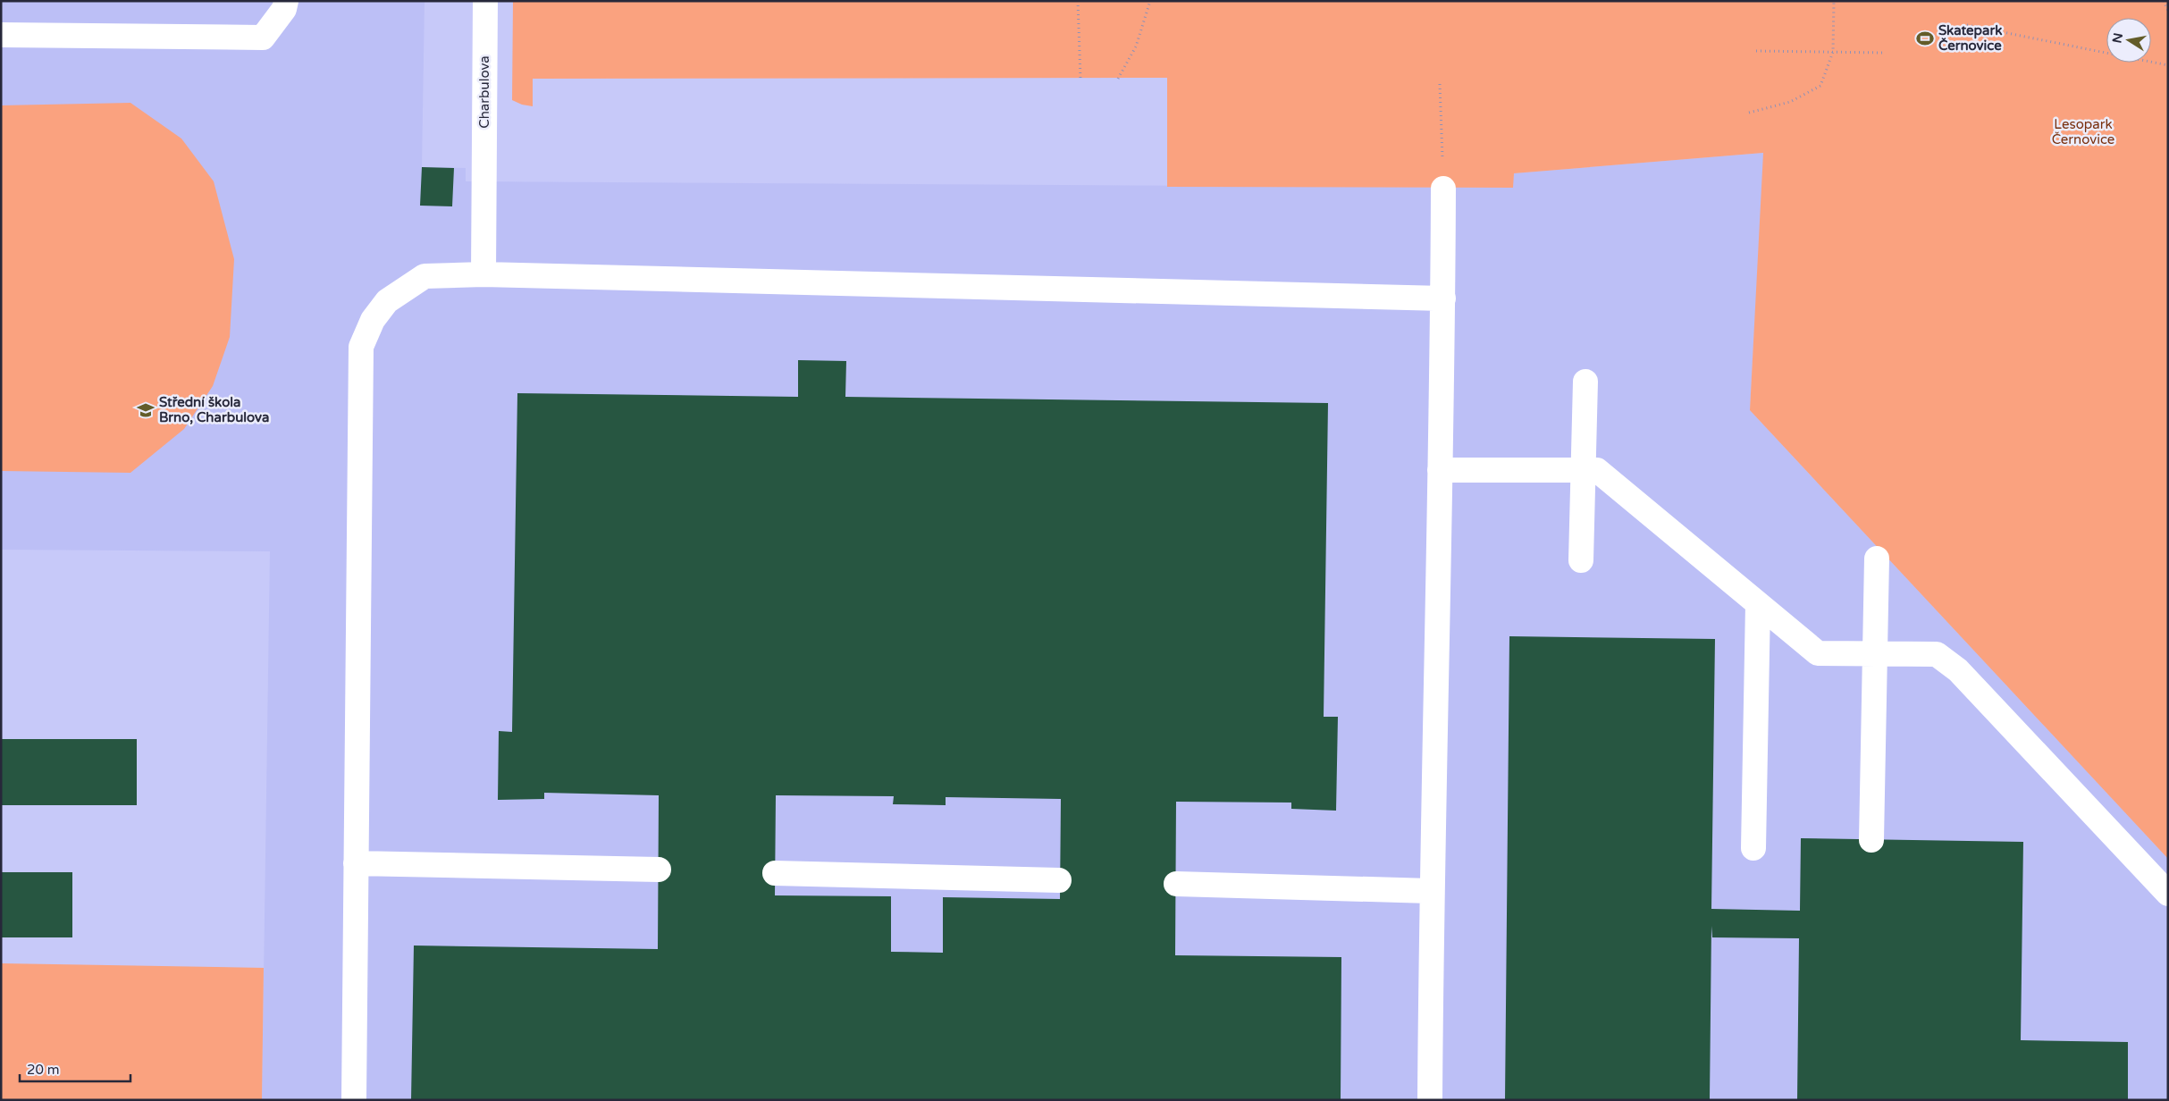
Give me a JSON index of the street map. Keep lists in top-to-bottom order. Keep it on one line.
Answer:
{"streets":{"street":["Charbulova"]},"parks":["Lesopark Černovice"],"places":{"sports":["Skatepark Černovice"],"school or university":["Střední škola Brno, Charbulova"]},"scale_bar":"20 m","north":"left"}
